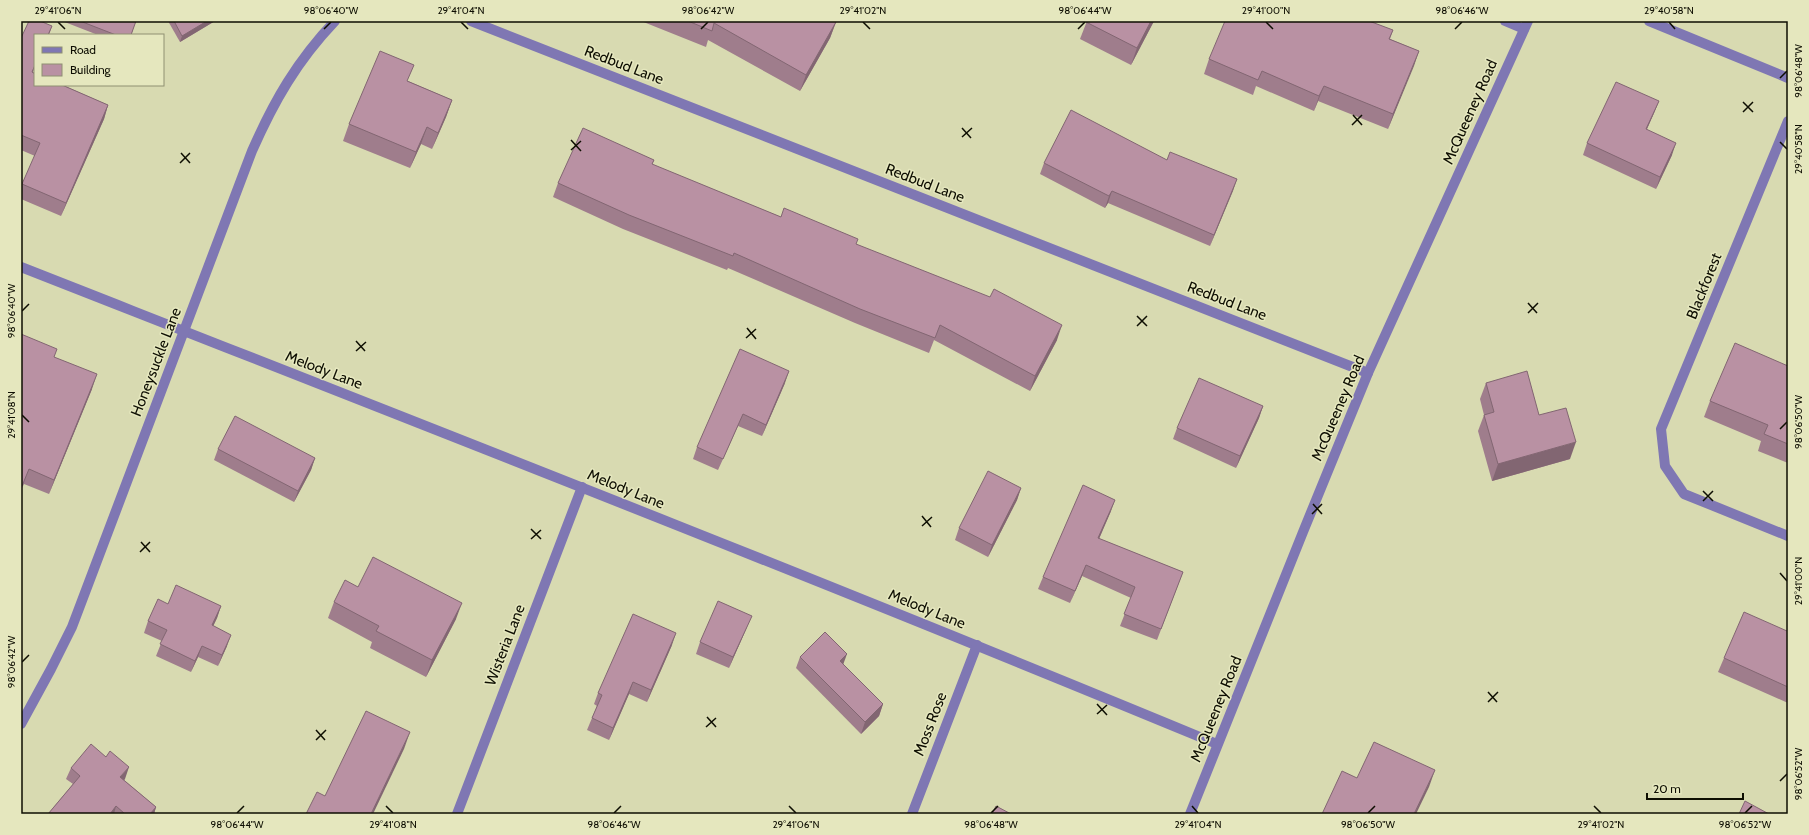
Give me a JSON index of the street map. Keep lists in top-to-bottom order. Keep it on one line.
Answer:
{"streets":{"street":["Redbud Lane","McQueeney Road","Blackforest","Honeysuckle Lane","Melody Lane","Wisteria Lane","Moss Rose"]},"crossings":[["Redbud Lane","McQueeney Road"],["McQueeney Road","Melody Lane"],["Honeysuckle Lane","Melody Lane"],["Melody Lane","Wisteria Lane"],["Melody Lane","Moss Rose"]],"legend":["Road","Building"],"scale_bar":"20 m","coordinates":["29°41'06\"N","98°06'40\"W","29°41'04\"N","98°06'42\"W","29°41'02\"N","98°06'44\"W","29°41'00\"N","98°06'46\"W","29°40'58\"N","98°06'48\"W","29°41'08\"N","98°06'50\"W","98°06'52\"W"]}
